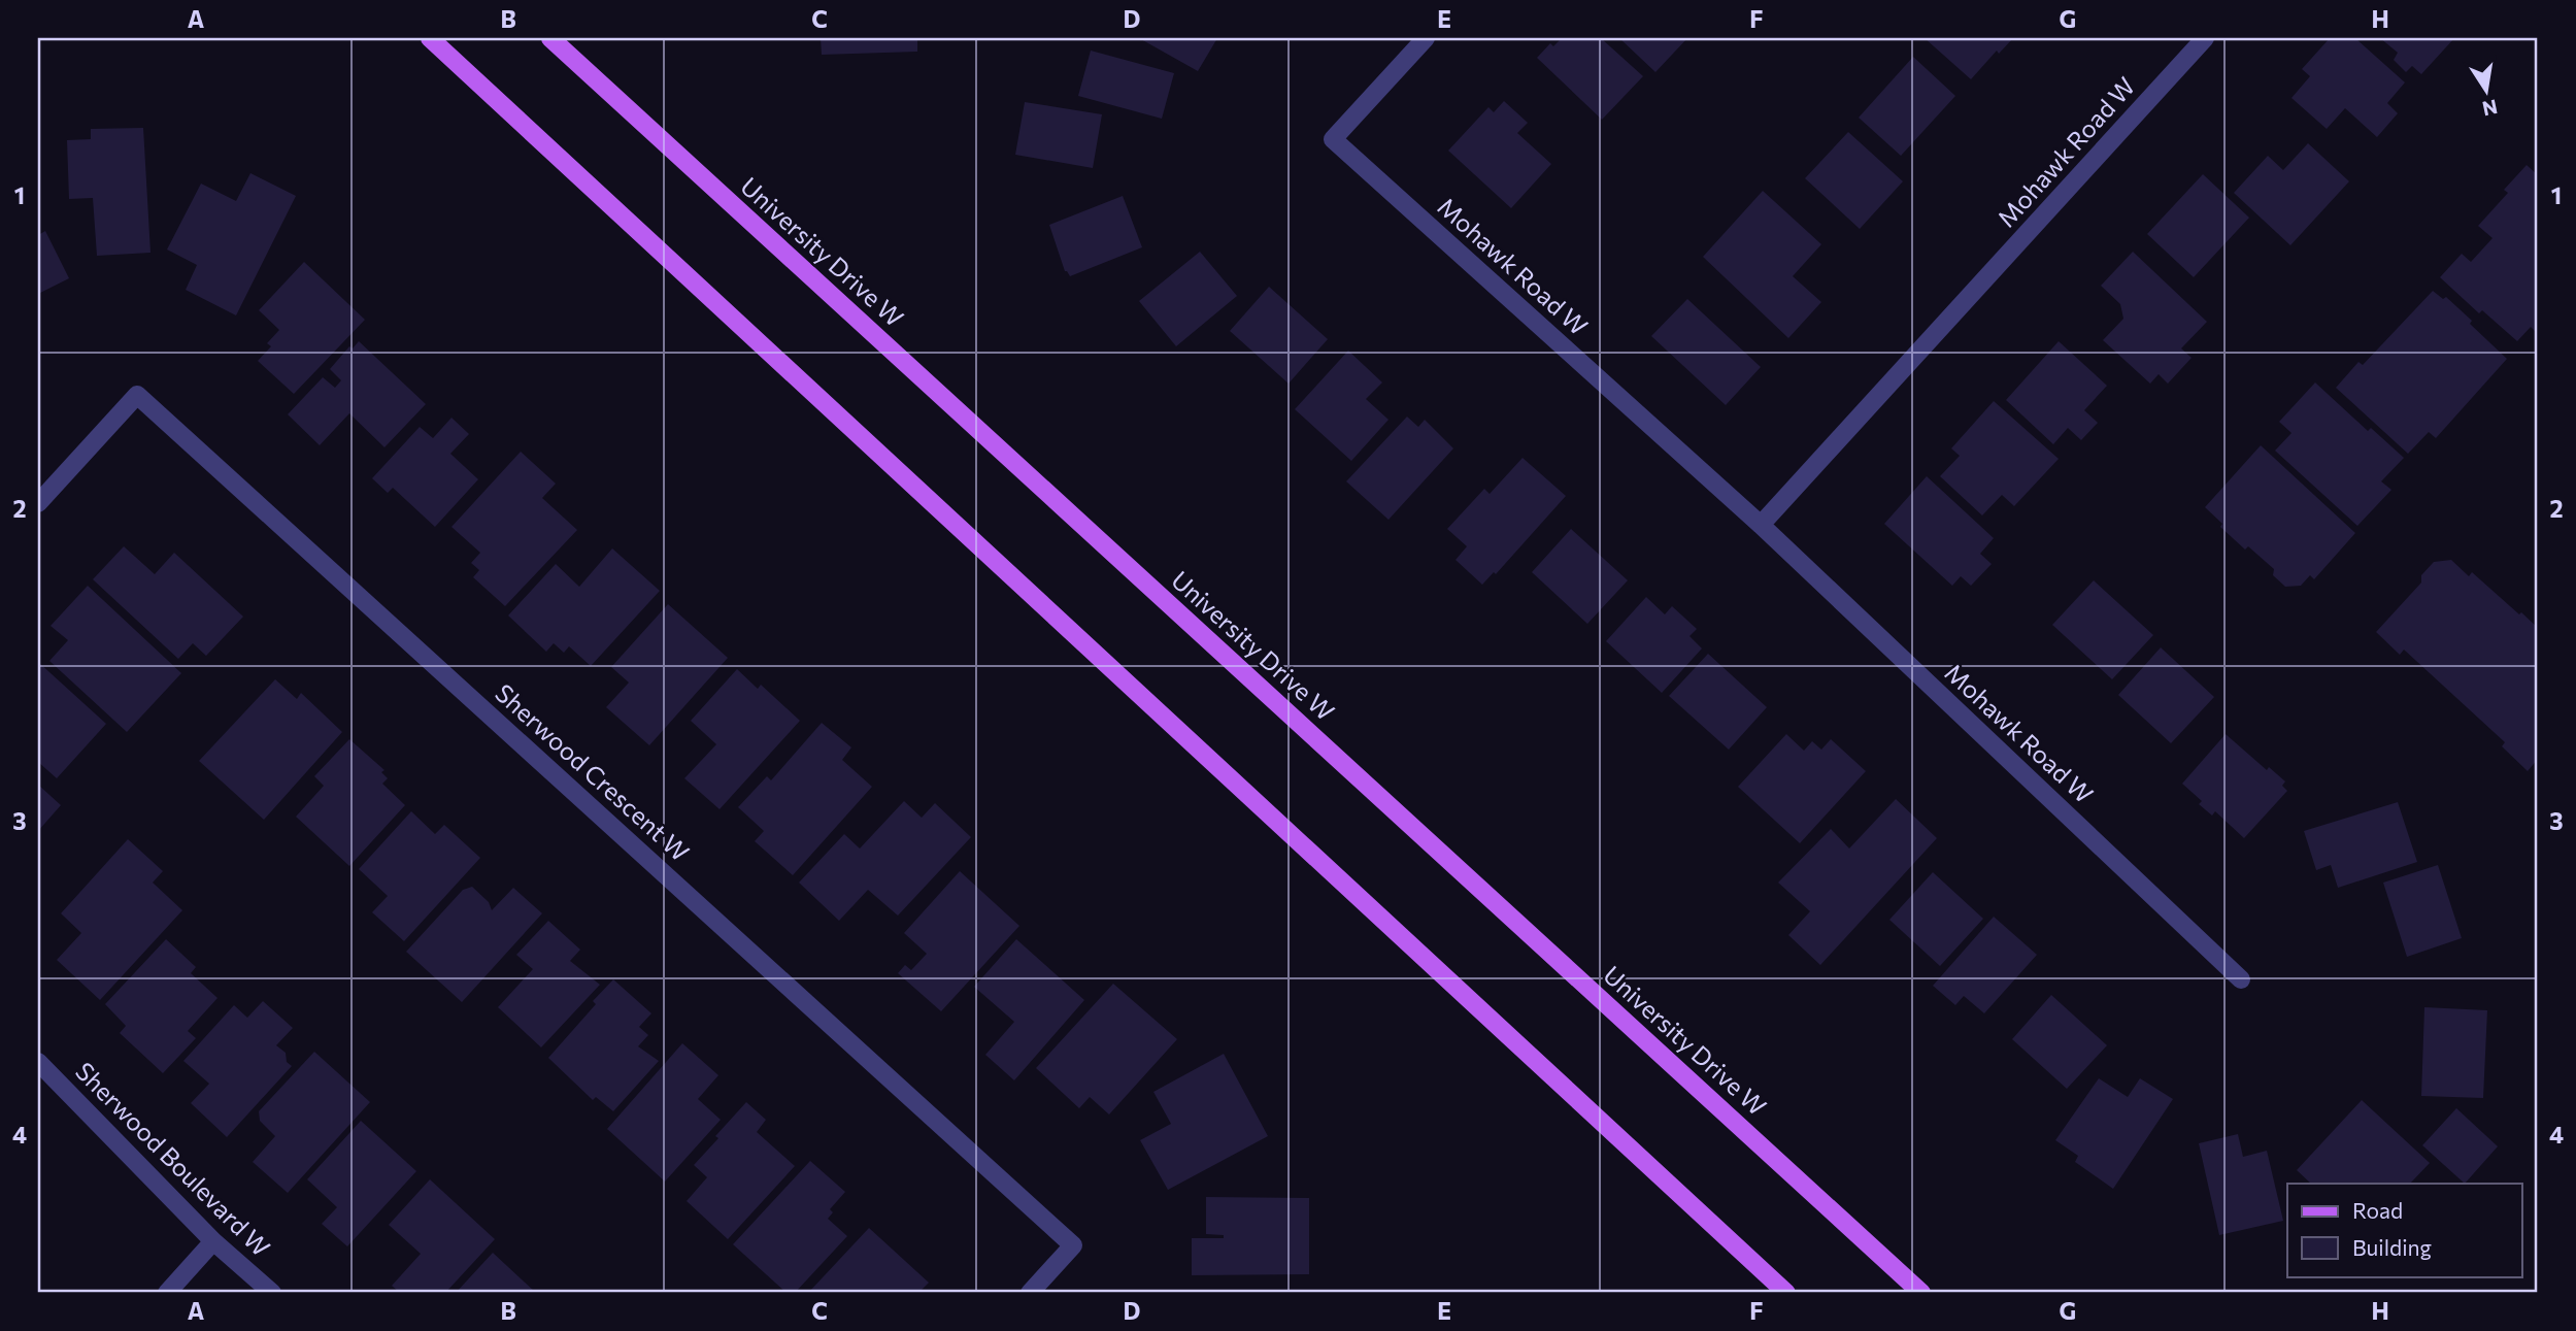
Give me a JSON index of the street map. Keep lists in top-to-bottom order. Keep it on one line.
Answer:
{"streets":{"main road":["University Drive W"],"street":["Mohawk Road W","Sherwood Crescent W","Sherwood Boulevard W"]},"legend":["Road","Building"],"north":"bottom","grid":{"columns":["A","B","C","D","E","F","G","H"],"rows":["1","2","3","4"]}}
